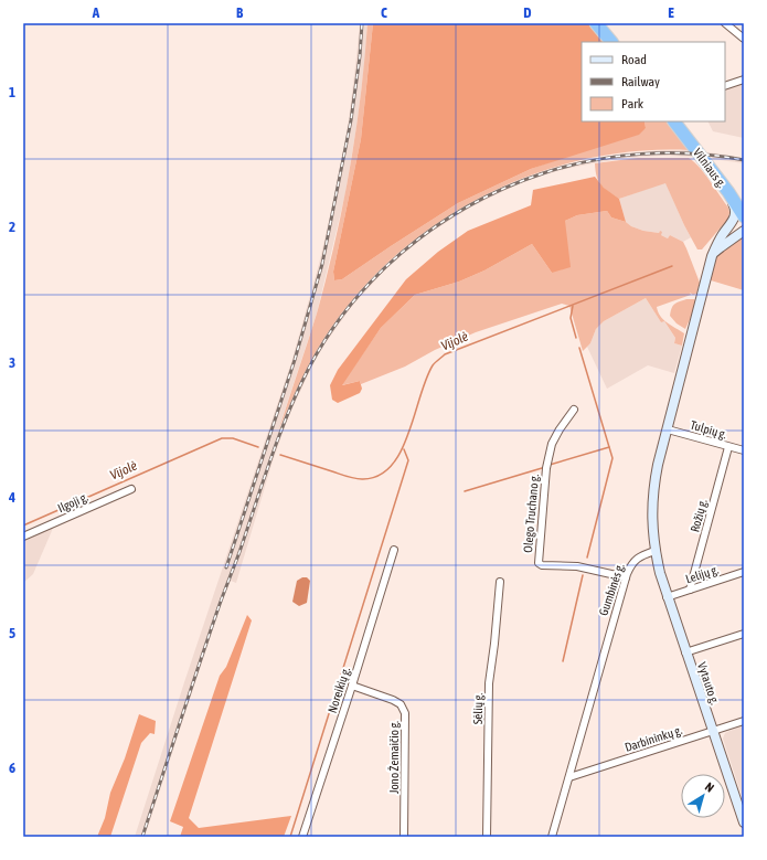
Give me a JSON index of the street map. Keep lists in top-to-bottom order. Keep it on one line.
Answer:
{"streets":{"highway":["Vilniaus g."],"main road":["Vytauto g."],"street":["Tulpių g.","Ilgoji g.","Olego Truchano g.","Rožių g.","Lelijų g.","Gumbinės g.","Noreikių g.","Sėlių g.","Darbininkų g.","Jono Žemaičio g."]},"crossings":[["Tulpių g.","Rožių g."],["Olego Truchano g.","Gumbinės g."],["Rožių g.","Lelijų g."],["Lelijų g.","Vytauto g."],["Gumbinės g.","Vytauto g."],["Gumbinės g.","Darbininkų g."],["Vytauto g.","Darbininkų g."],["Noreikių g.","Jono Žemaičio g."]],"water":["Vijolė"],"legend":["Road","Railway","Park"],"north":"top right","grid":{"columns":["A","B","C","D","E"],"rows":["1","2","3","4","5","6"]}}
